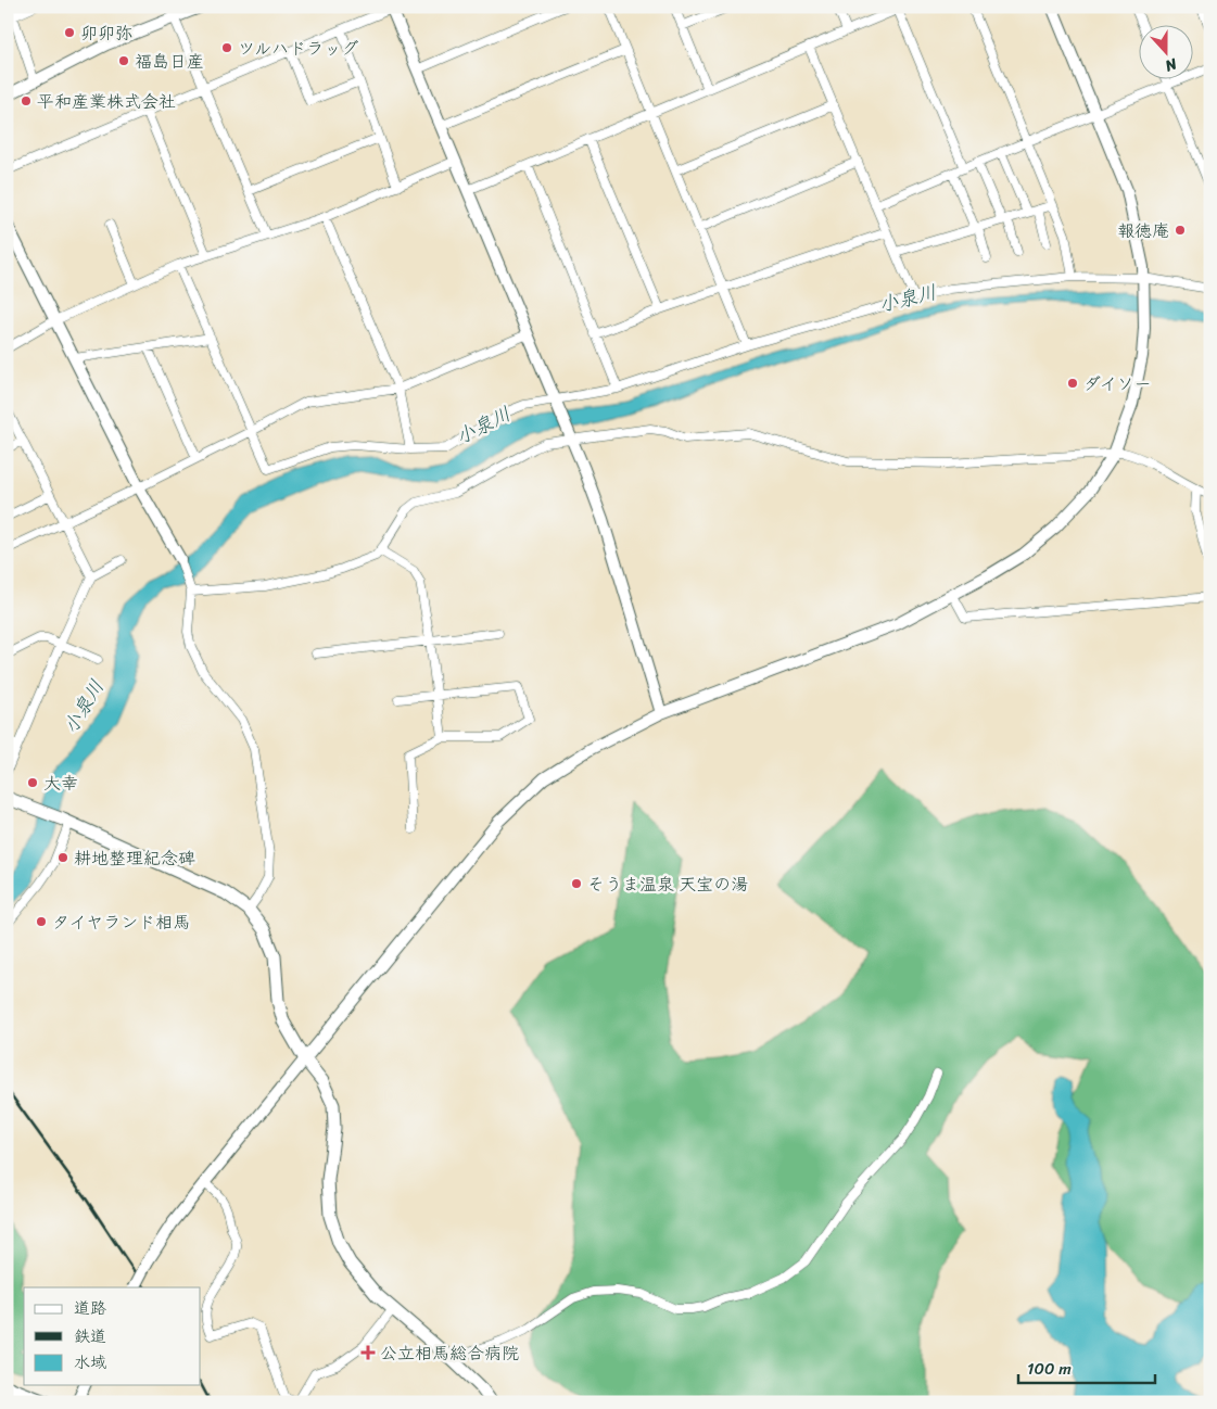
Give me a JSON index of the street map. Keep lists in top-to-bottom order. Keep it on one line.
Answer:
{"water":["小泉川"],"places":{"other":["卯卯弥","ツルハドラッグ","福島日産","平和産業株式会社","報徳庵","ダイソー","大幸","耕地整理紀念碑","そうま温泉 天宝の湯","タイヤランド相馬"],"health":["公立相馬総合病院"]},"legend":["道路","鉄道","水域"],"scale_bar":"100 m","north":"bottom"}
